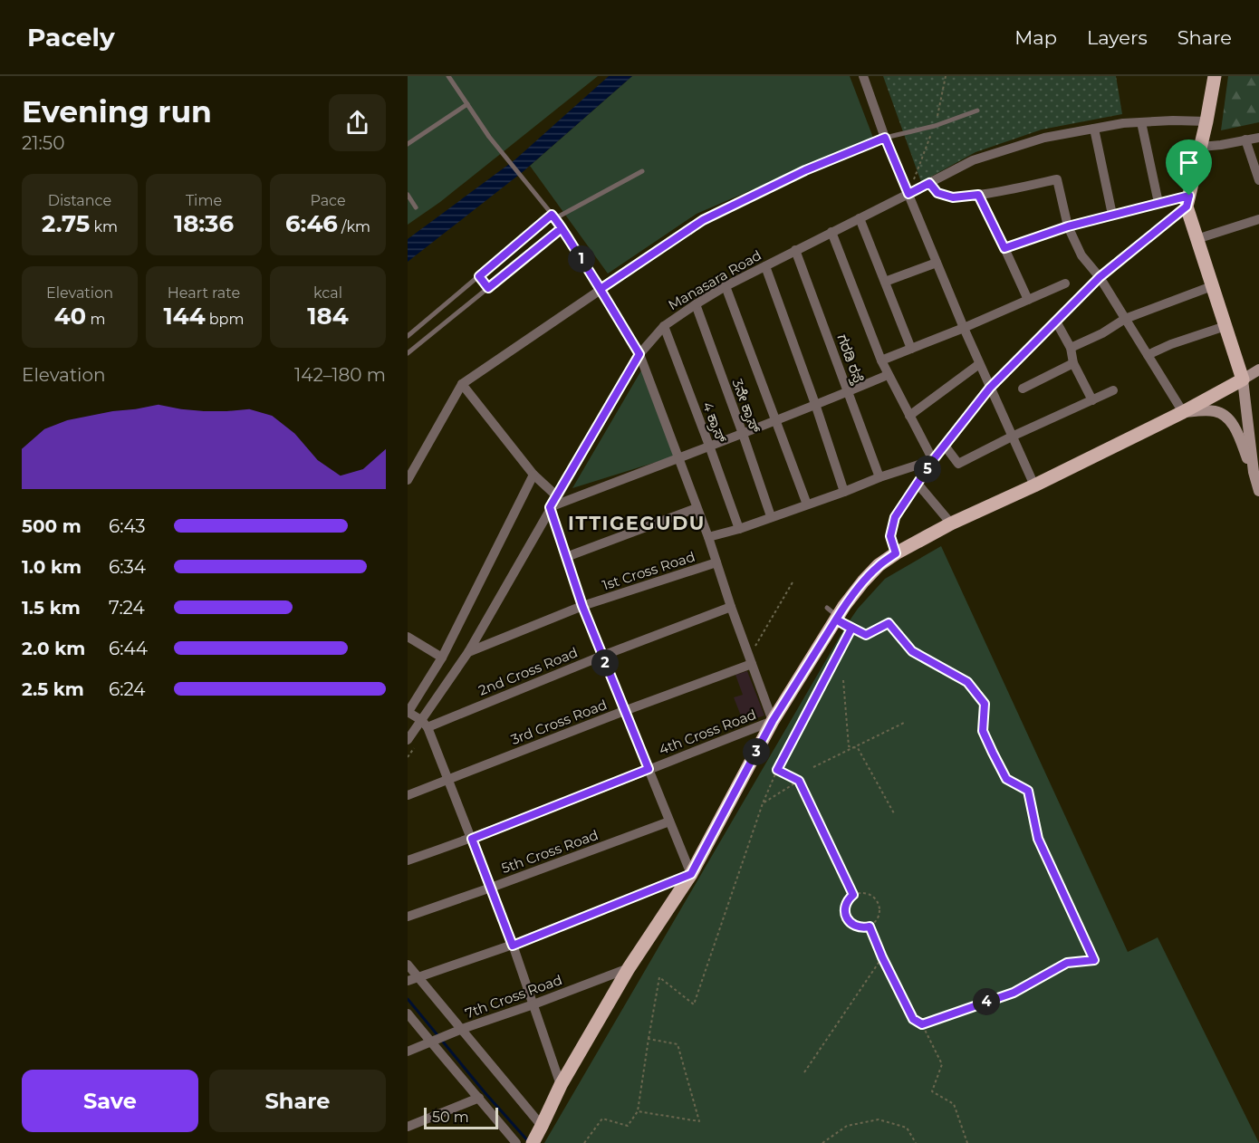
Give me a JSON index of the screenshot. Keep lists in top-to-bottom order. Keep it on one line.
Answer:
{"streets":{"street":["Manasara Road","ಗರಡಿ ರಸ್ತೆ","3ನೆೇ ಕ್ರಾಸ್","4 ಕ್ರಾಸ್","1st Cross Road","2nd Cross Road","3rd Cross Road","4th Cross Road","5th Cross Road","7th Cross Road"]},"crossings":[["Manasara Road","ಗರಡಿ ರಸ್ತೆ"],["Manasara Road","3ನೆೇ ಕ್ರಾಸ್"],["Manasara Road","4 ಕ್ರಾಸ್"],["Manasara Road","1st Cross Road"],["Manasara Road","2nd Cross Road"]],"districts":["ITTIGEGUDU"],"scale_bar":"50 m","page":{"header":"Pacely","nav":["Map","Layers","Share"],"heading":["Evening run","21:50"],"stats":[["Distance","2.75 km"],["Time","18:36"],["Pace","6:46 /km"],["Elevation","40 m"],["Heart rate","144 bpm"],["kcal","184"]],"pins":["1","5","2","3","4"],"chart":["Elevation","142–180 m"],"list":[{"name":"500 m","note":"6:43"},{"name":"1.0 km","note":"6:34"},{"name":"1.5 km","note":"7:24"},{"name":"2.0 km","note":"6:44"},{"name":"2.5 km","note":"6:24"}],"buttons":["Save","Share"],"scale":"50 m"}}
